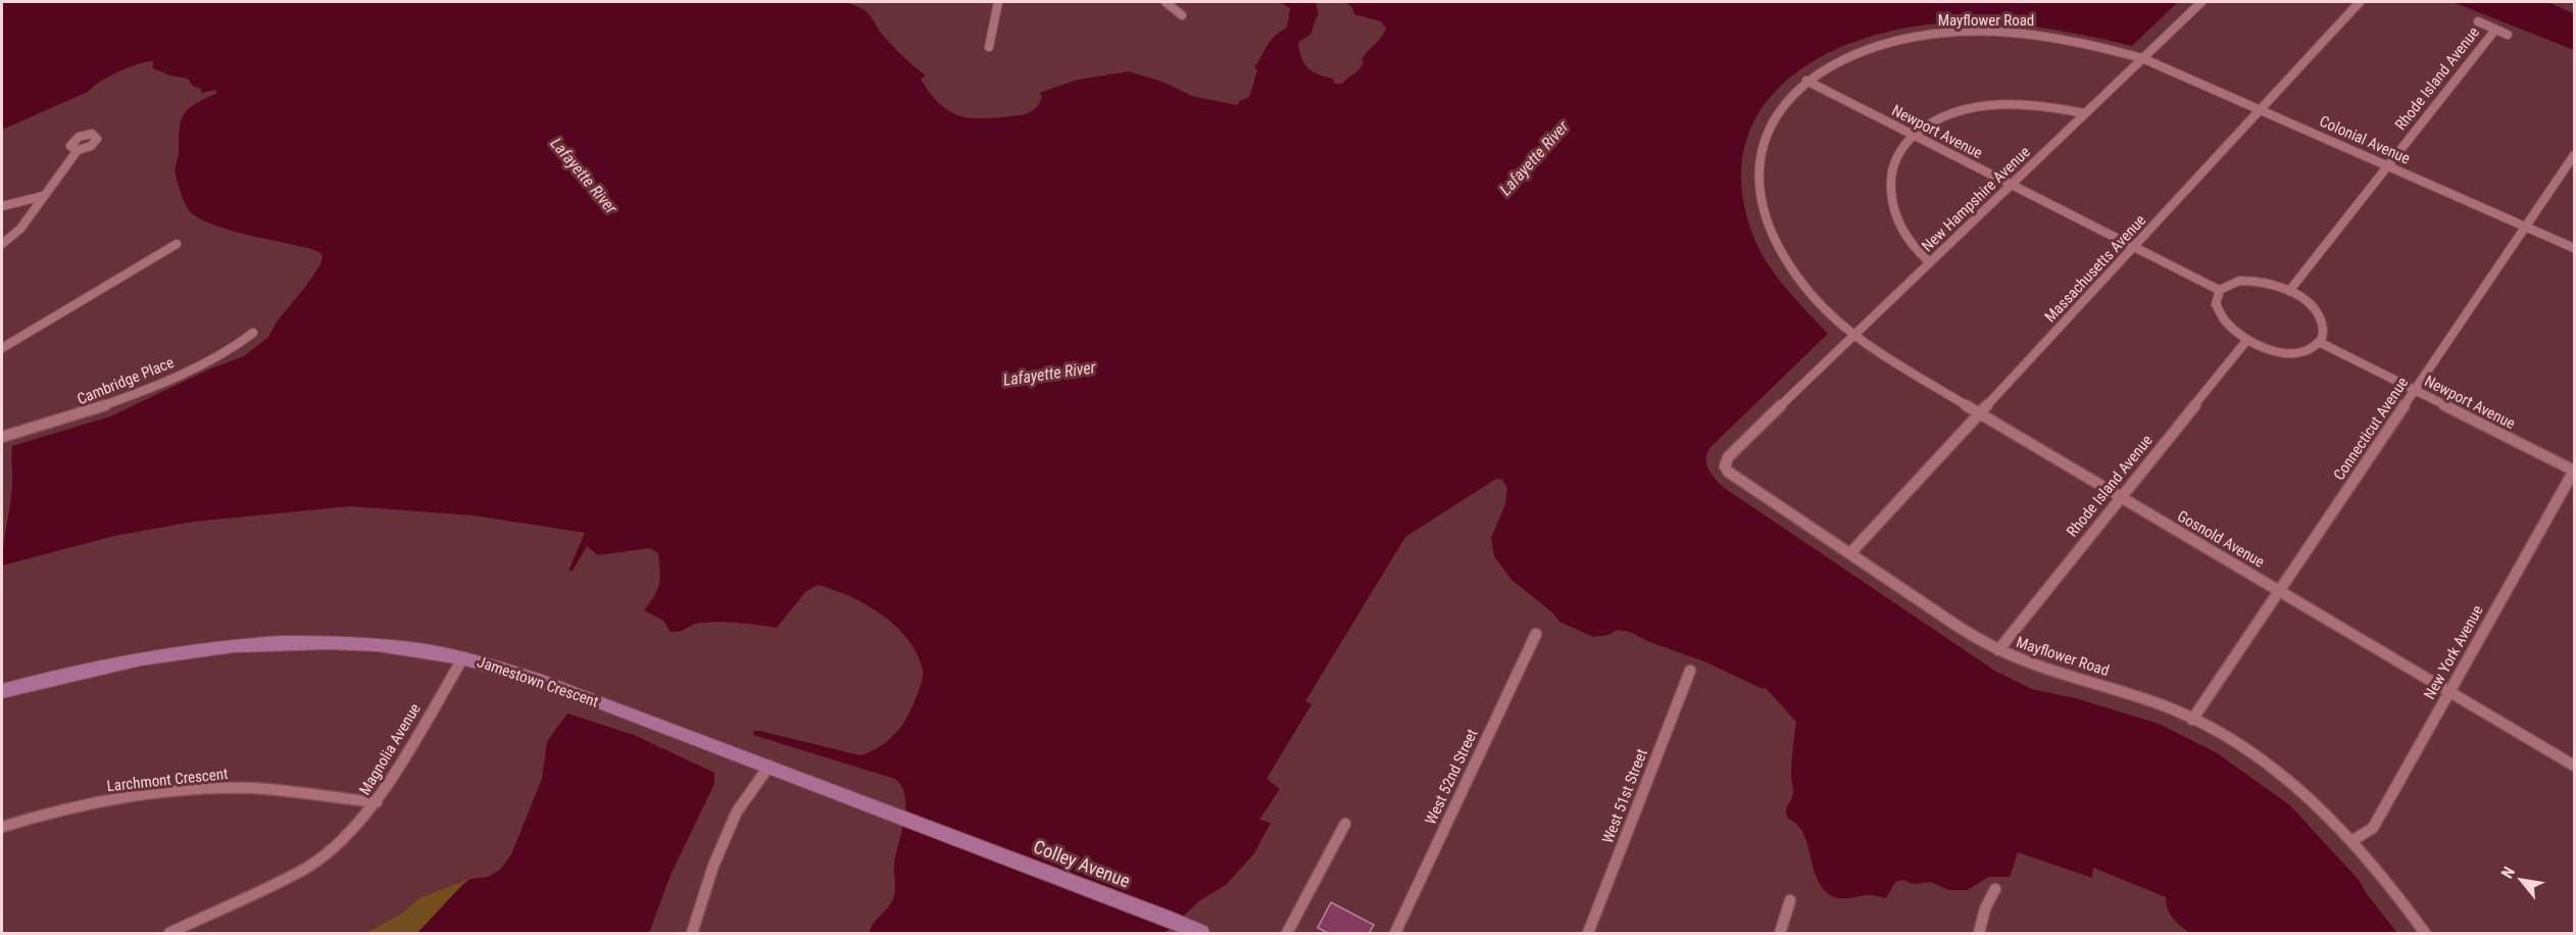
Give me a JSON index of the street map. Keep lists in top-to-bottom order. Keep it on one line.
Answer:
{"streets":{"main road":["Jamestown Crescent","Colley Avenue"],"street":["Mayflower Road","Rhode Island Avenue","Newport Avenue","Colonial Avenue","New Hampshire Avenue","Massachusetts Avenue","Cambridge Place","Connecticut Avenue","Gosnold Avenue","New York Avenue","Magnolia Avenue","West 52nd Street","Larchmont Crescent","West 51st Street"]},"crossings":[["Mayflower Road","Rhode Island Avenue"],["Mayflower Road","Newport Avenue"],["Mayflower Road","Colonial Avenue"],["Mayflower Road","New Hampshire Avenue"],["Mayflower Road","Massachusetts Avenue"],["Mayflower Road","Connecticut Avenue"],["Mayflower Road","Gosnold Avenue"],["Mayflower Road","New York Avenue"],["Rhode Island Avenue","Newport Avenue"],["Rhode Island Avenue","Colonial Avenue"],["Rhode Island Avenue","Gosnold Avenue"],["Newport Avenue","New Hampshire Avenue"],["Newport Avenue","Massachusetts Avenue"],["Newport Avenue","Connecticut Avenue"],["Newport Avenue","New York Avenue"],["Colonial Avenue","New Hampshire Avenue"],["Colonial Avenue","Massachusetts Avenue"],["Colonial Avenue","Connecticut Avenue"],["New Hampshire Avenue","Gosnold Avenue"],["Massachusetts Avenue","Gosnold Avenue"],["Connecticut Avenue","Gosnold Avenue"],["Gosnold Avenue","New York Avenue"],["Jamestown Crescent","Magnolia Avenue"],["Jamestown Crescent","Colley Avenue"],["Magnolia Avenue","Larchmont Crescent"]],"water":["Lafayette River"],"north":"top left"}
